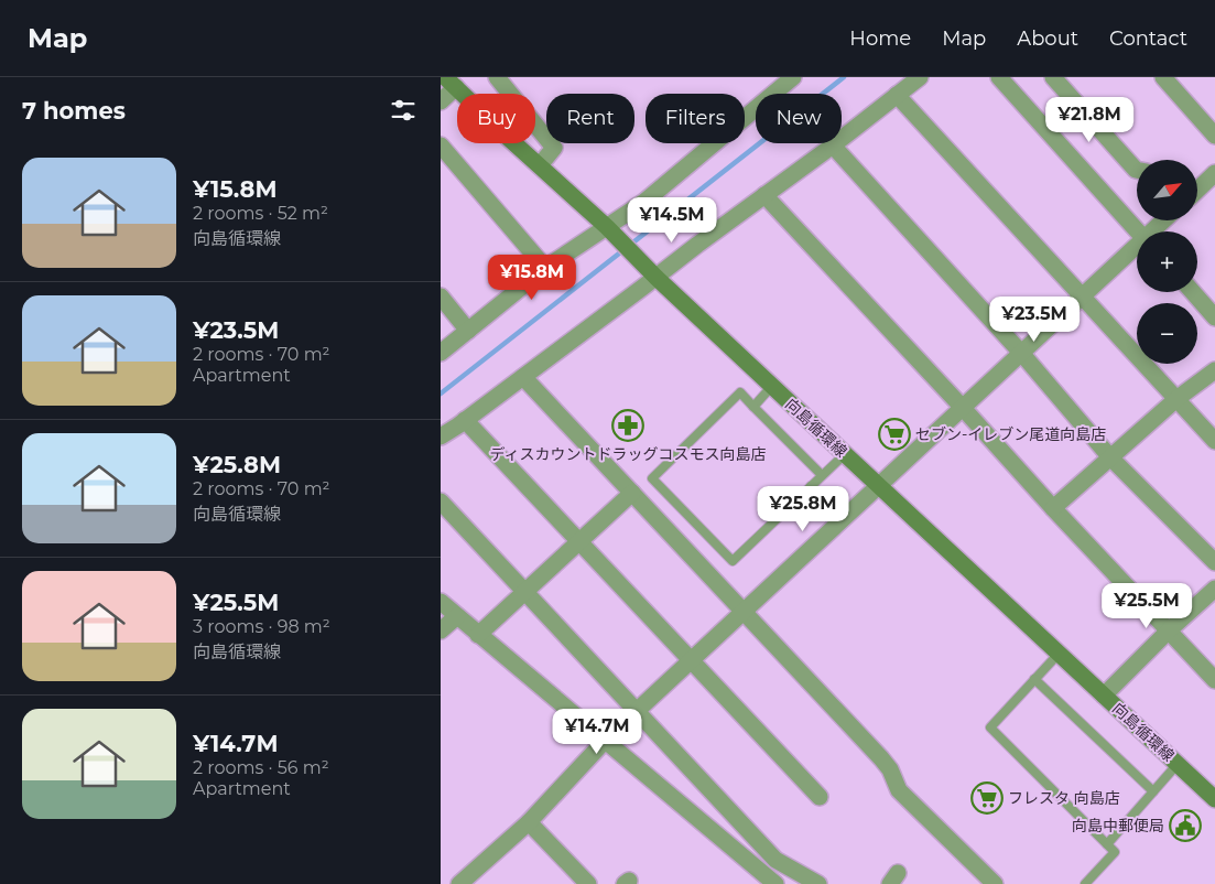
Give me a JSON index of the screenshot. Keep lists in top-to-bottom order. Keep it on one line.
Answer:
{"streets":{"main road":["向島循環線"]},"places":{"pharmacy":["ディスカウントドラッグコスモス向島店"],"supermarket":["セブン-イレブン尾道向島店","フレスタ 向島店"],"public building":["向島中郵便局"]},"north":"top right","page":{"header":"Map","nav":["Home","Map","About","Contact"],"heading":"7 homes","chip":["Buy","Rent","Filters","New"],"price":["¥21.8M","¥14.5M","¥15.8M","¥23.5M","¥25.8M","¥25.5M","¥14.7M"],"list":[{"name":"¥15.8M","note":"2 rooms · 52 m² · 向島循環線"},{"name":"¥23.5M","note":"2 rooms · 70 m² · Apartment"},{"name":"¥25.8M","note":"2 rooms · 70 m² · 向島循環線"},{"name":"¥25.5M","note":"3 rooms · 98 m² · 向島循環線"},{"name":"¥14.7M","note":"2 rooms · 56 m² · Apartment"}],"map_buttons":["+","−"]}}
